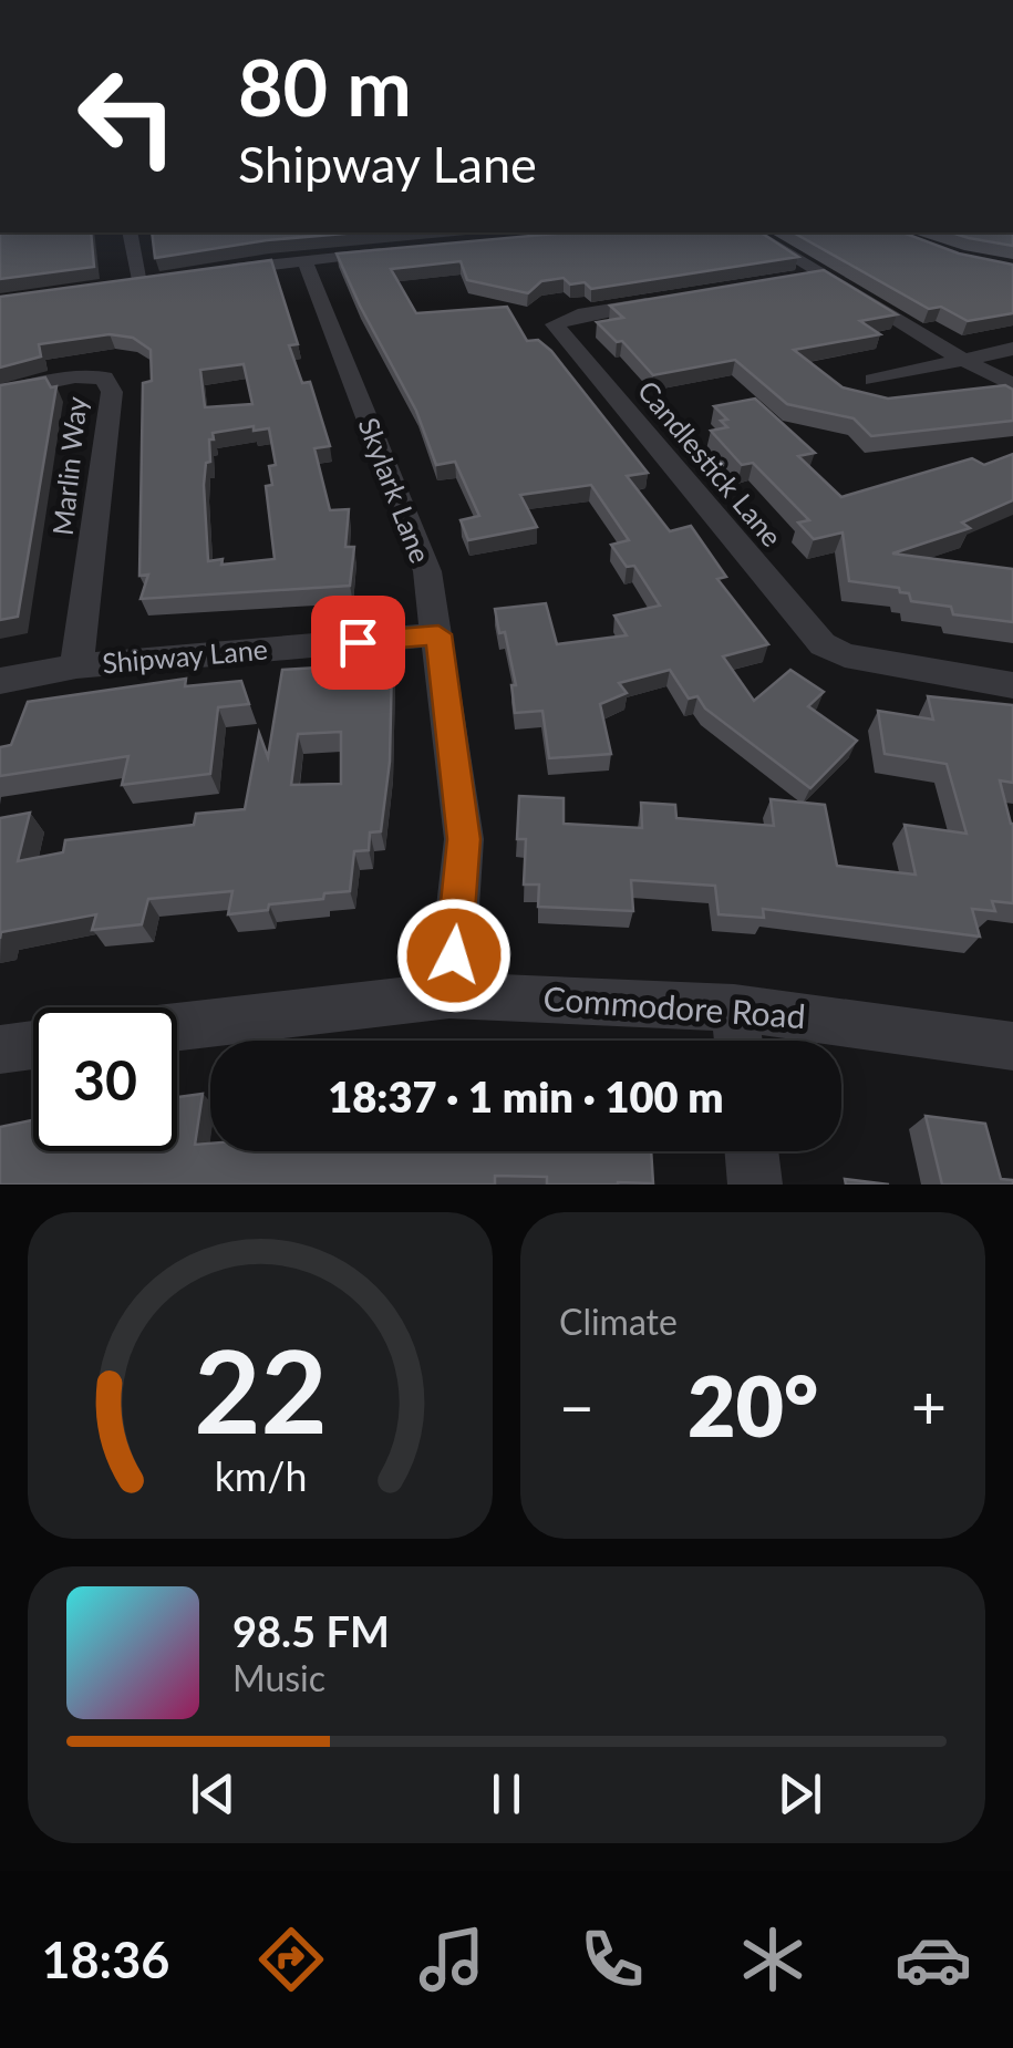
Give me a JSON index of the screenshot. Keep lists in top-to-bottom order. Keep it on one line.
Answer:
{"streets":{"street":["Candlestick Lane","Marlin Way","Skylark Lane","Shipway Lane","Commodore Road"]},"crossings":[["Marlin Way","Shipway Lane"],["Skylark Lane","Shipway Lane"],["Skylark Lane","Commodore Road"]],"page":{"turn":["80 m","Shipway Lane"],"limit":"30","trip":"18:37 · 1 min · 100 m","tile":"Climate","heat":["−","20°","+"],"song":["98.5 FM","Music"],"tabs":"18:36","gauge":["22","km/h"]}}
